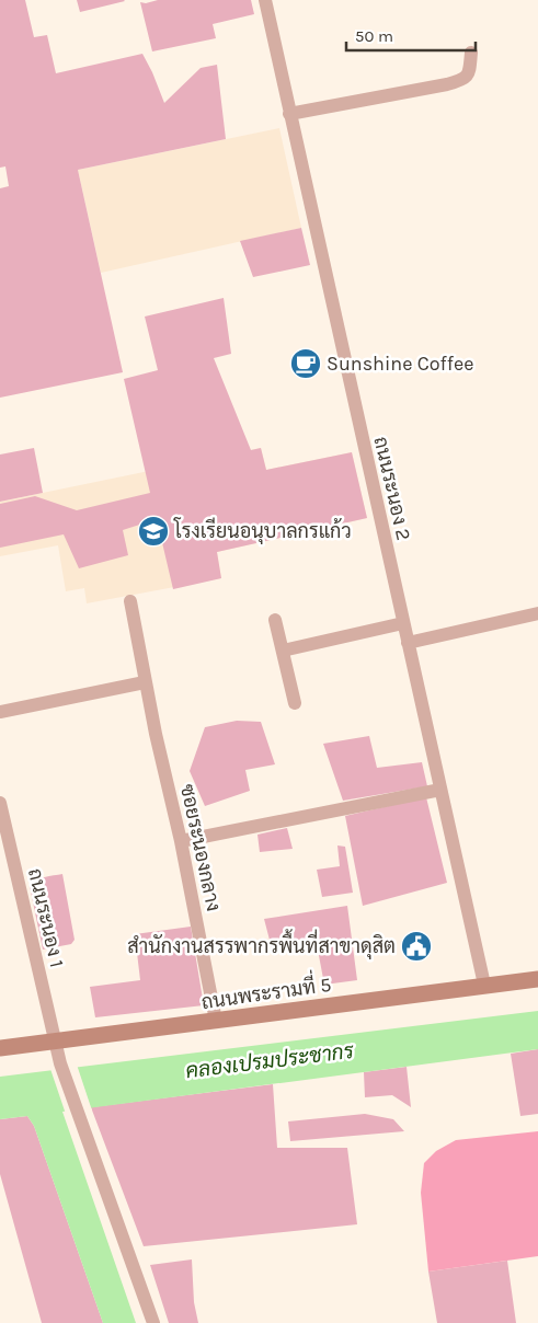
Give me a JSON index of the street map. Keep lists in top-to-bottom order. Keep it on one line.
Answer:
{"streets":{"main road":["ถนนพระรามที่ 5"],"street":["ถนนระนอง 2","ซอยระนองกลาง","ถนนระนอง 1"]},"crossings":[["ถนนระนอง 2","ถนนพระรามที่ 5"],["ซอยระนองกลาง","ถนนพระรามที่ 5"],["ถนนระนอง 1","ถนนพระรามที่ 5"]],"water":["คลองเปรมประชากร"],"places":{"cafe":["Sunshine Coffee"],"school or university":["โรงเรียนอนุบาลกรแก้ว"],"public building":["สำนักงานสรรพากรพื้นที่สาขาดุสิต"]},"scale_bar":"50 m"}
